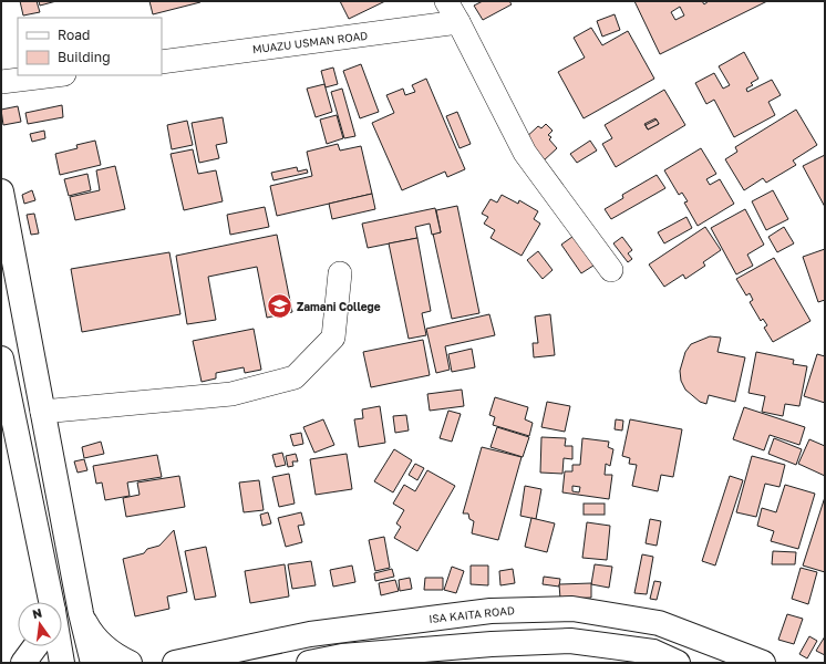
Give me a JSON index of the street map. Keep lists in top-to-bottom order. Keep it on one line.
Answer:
{"streets":{"main road":["ISA KAITA ROAD"],"street":["MUAZU USMAN ROAD"]},"places":{"school or university":["Zamani College"]},"legend":["Road","Building"],"north":"top"}
